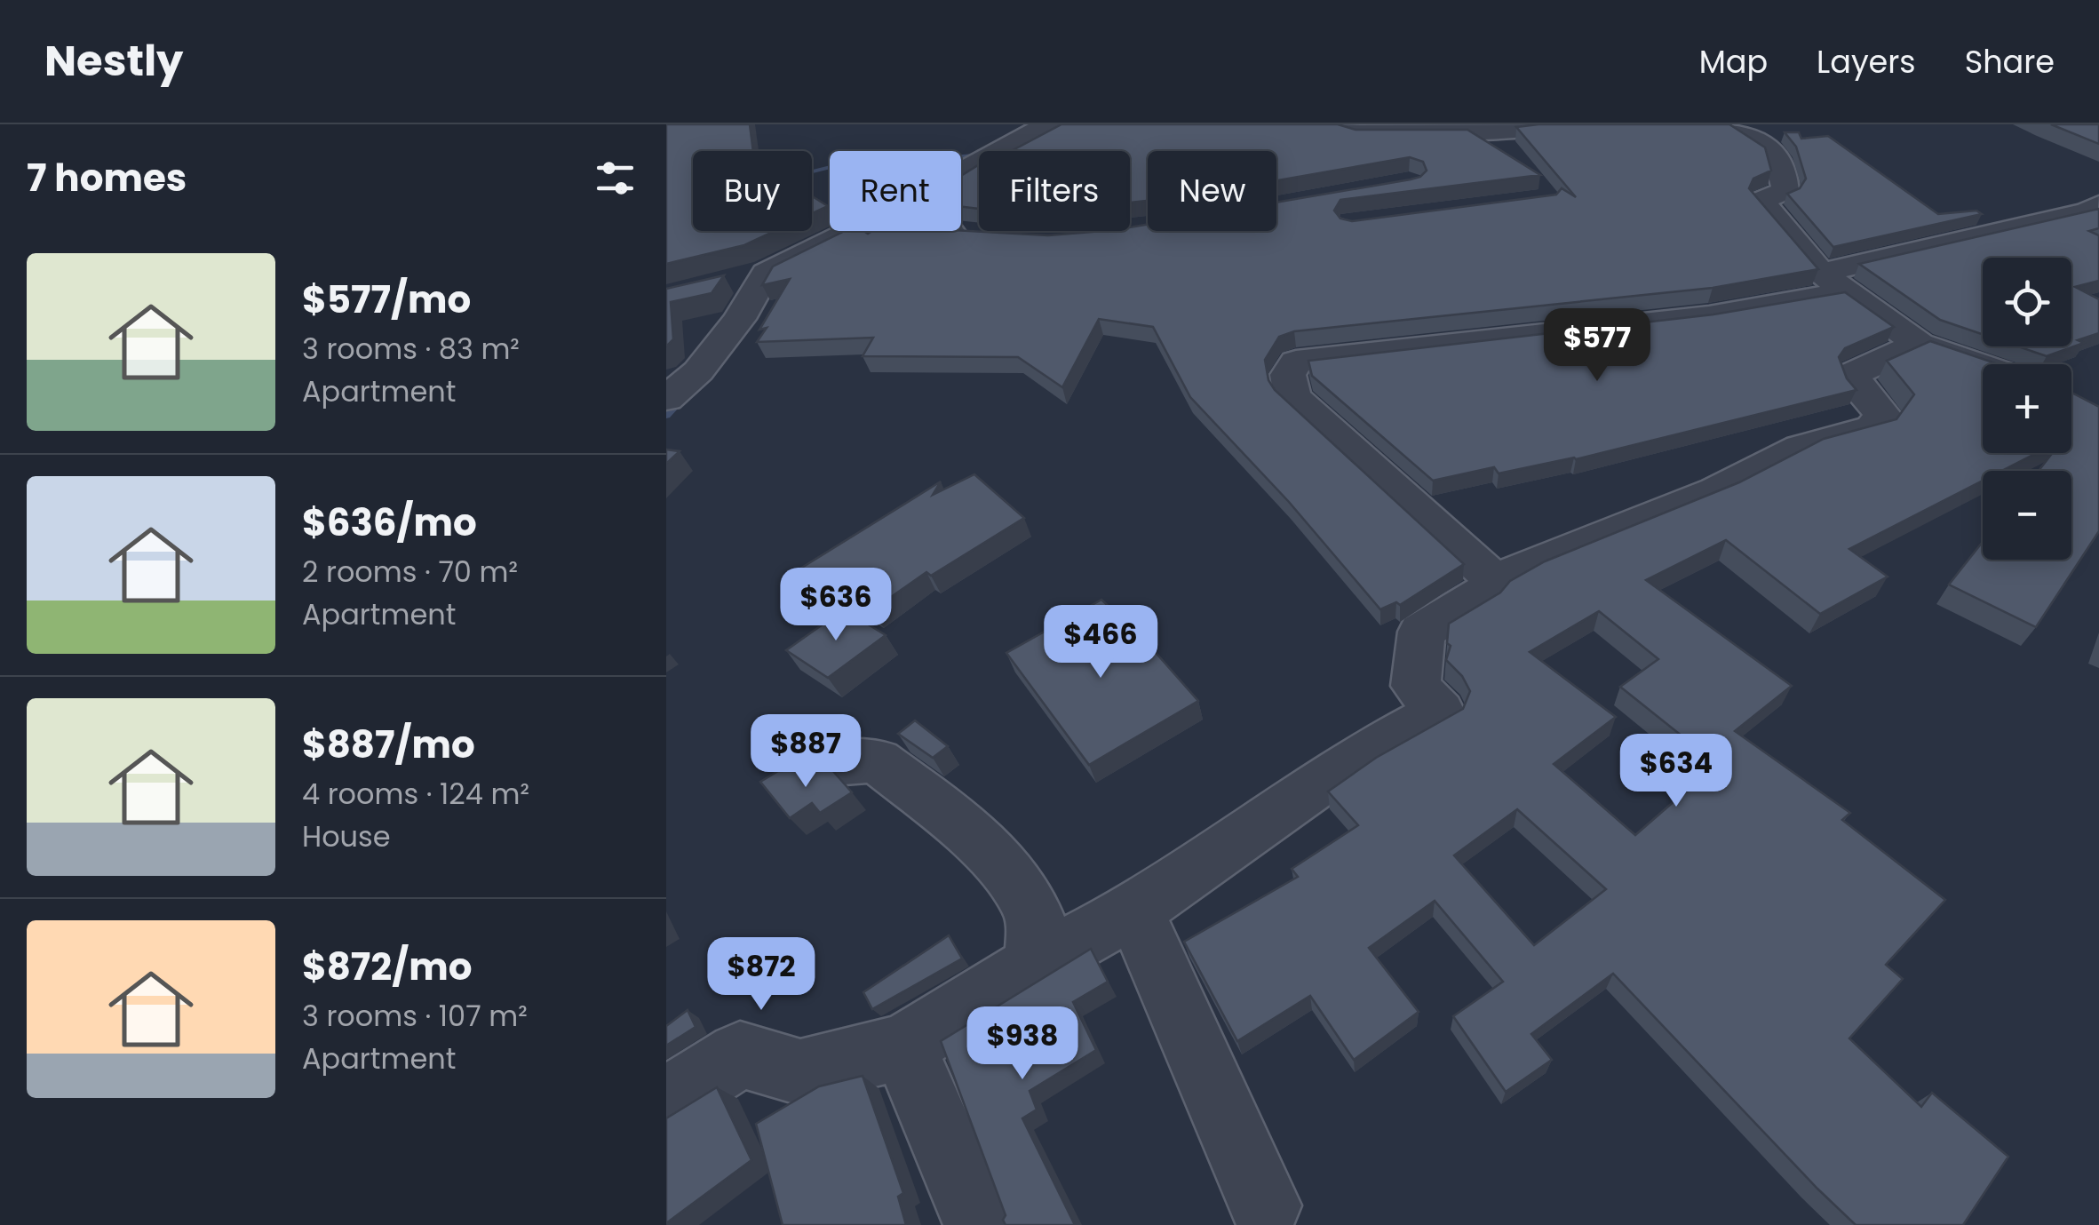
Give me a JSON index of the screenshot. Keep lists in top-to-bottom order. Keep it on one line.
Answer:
{"page":{"header":"Nestly","nav":["Map","Layers","Share"],"heading":"7 homes","chip":["Buy","Rent","Filters","New"],"list":[{"name":"$577/mo","note":"3 rooms · 83 m² · Apartment"},{"name":"$636/mo","note":"2 rooms · 70 m² · Apartment"},{"name":"$887/mo","note":"4 rooms · 124 m² · House"},{"name":"$872/mo","note":"3 rooms · 107 m² · Apartment"}],"map_buttons":["+","−"],"price":["$577","$636","$466","$887","$634","$872","$938"]}}
